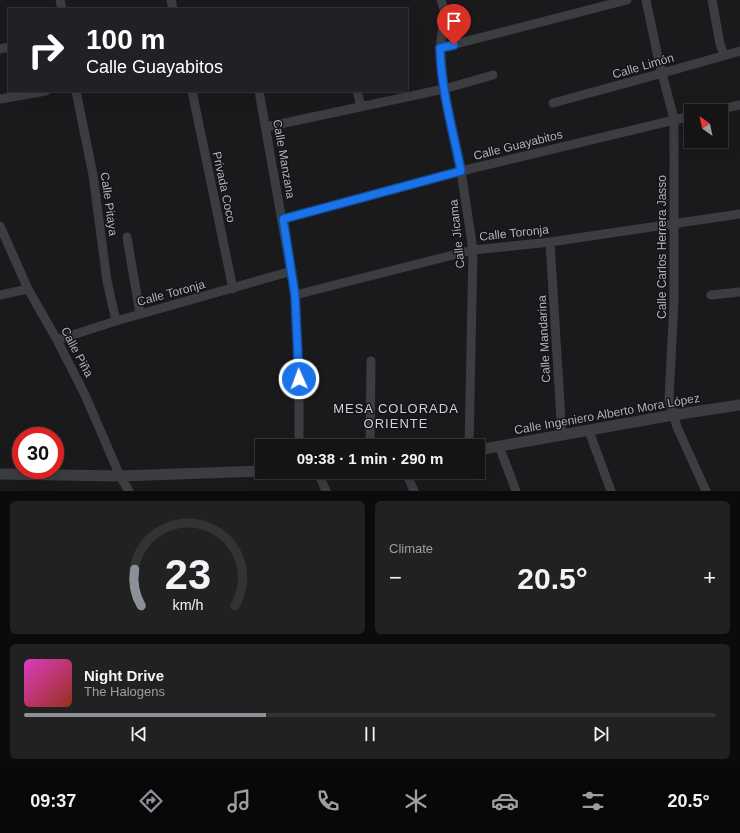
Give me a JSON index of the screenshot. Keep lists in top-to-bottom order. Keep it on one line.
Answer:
{"streets":{"street":["Calle Limón","Calle Guayabitos","Calle Manzana","Privada Coco","Calle Pitaya","Calle Toronja","Calle Jícama","Calle Carlos Herrera Jasso","Calle Mandarina","Calle Piña","Calle Ingeniero Alberto Mora López"]},"crossings":[["Calle Limón","Calle Carlos Herrera Jasso"],["Calle Guayabitos","Calle Manzana"],["Calle Guayabitos","Calle Jícama"],["Calle Guayabitos","Calle Carlos Herrera Jasso"],["Calle Manzana","Calle Toronja"],["Privada Coco","Calle Toronja"],["Calle Pitaya","Calle Toronja"],["Calle Toronja","Calle Jícama"],["Calle Toronja","Calle Carlos Herrera Jasso"],["Calle Toronja","Calle Mandarina"],["Calle Toronja","Calle Piña"],["Calle Carlos Herrera Jasso","Calle Ingeniero Alberto Mora López"],["Calle Mandarina","Calle Ingeniero Alberto Mora López"]],"districts":["MESA COLORADA ORIENTE"],"north":"top left","page":{"turn":["100 m","Calle Guayabitos"],"limit":"30","trip":"09:38 · 1 min · 290 m","tile":"Climate","heat":["−","20.5°","+"],"song":["Night Drive","The Halogens"],"tabs":["09:37","20.5°"],"gauge":["23","km/h"]}}
